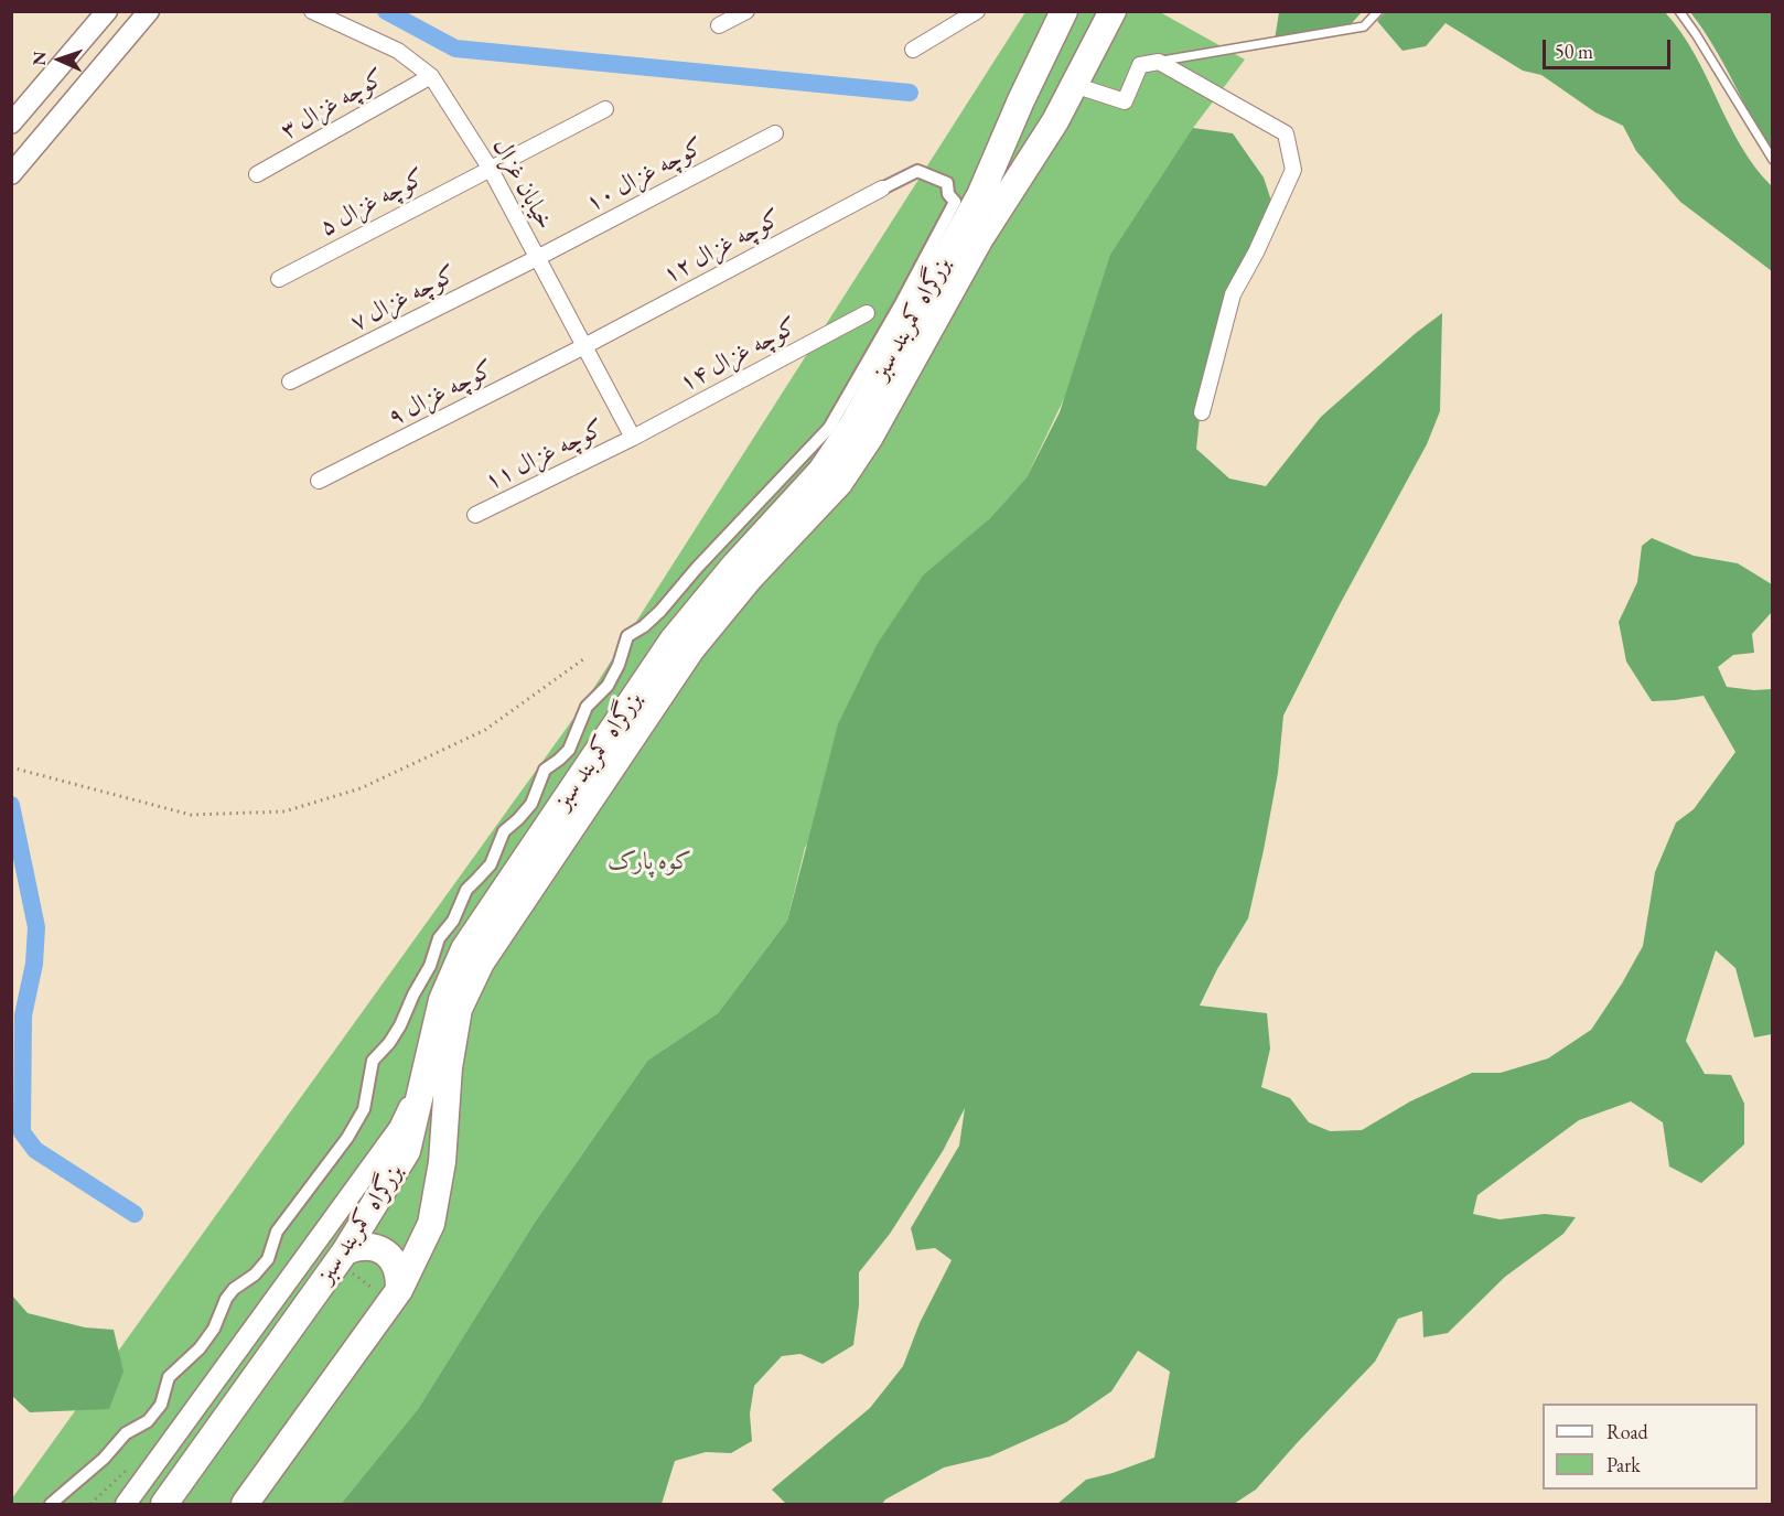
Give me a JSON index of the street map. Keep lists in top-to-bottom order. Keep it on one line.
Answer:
{"streets":{"highway":["بزرگراه کمربند سبز"],"street":["کوچه غزال ۳","کوچه غزال ۱۰","خیابان غزال","کوچه غزال ۵","کوچه غزال ۱۲","کوچه غزال ۷","کوچه غزال ۱۴","کوچه غزال ۹","کوچه غزال ۱۱"]},"crossings":[["کوچه غزال ۳","خیابان غزال"],["کوچه غزال ۱۰","خیابان غزال"],["کوچه غزال ۱۰","کوچه غزال ۷"],["خیابان غزال","کوچه غزال ۵"],["خیابان غزال","کوچه غزال ۱۲"],["خیابان غزال","کوچه غزال ۷"],["خیابان غزال","کوچه غزال ۱۴"],["خیابان غزال","کوچه غزال ۹"],["خیابان غزال","کوچه غزال ۱۱"],["کوچه غزال ۱۲","کوچه غزال ۹"],["کوچه غزال ۱۴","کوچه غزال ۱۱"]],"parks":["کوه پارک"],"legend":["Road","Park"],"scale_bar":"50 m","north":"left"}
